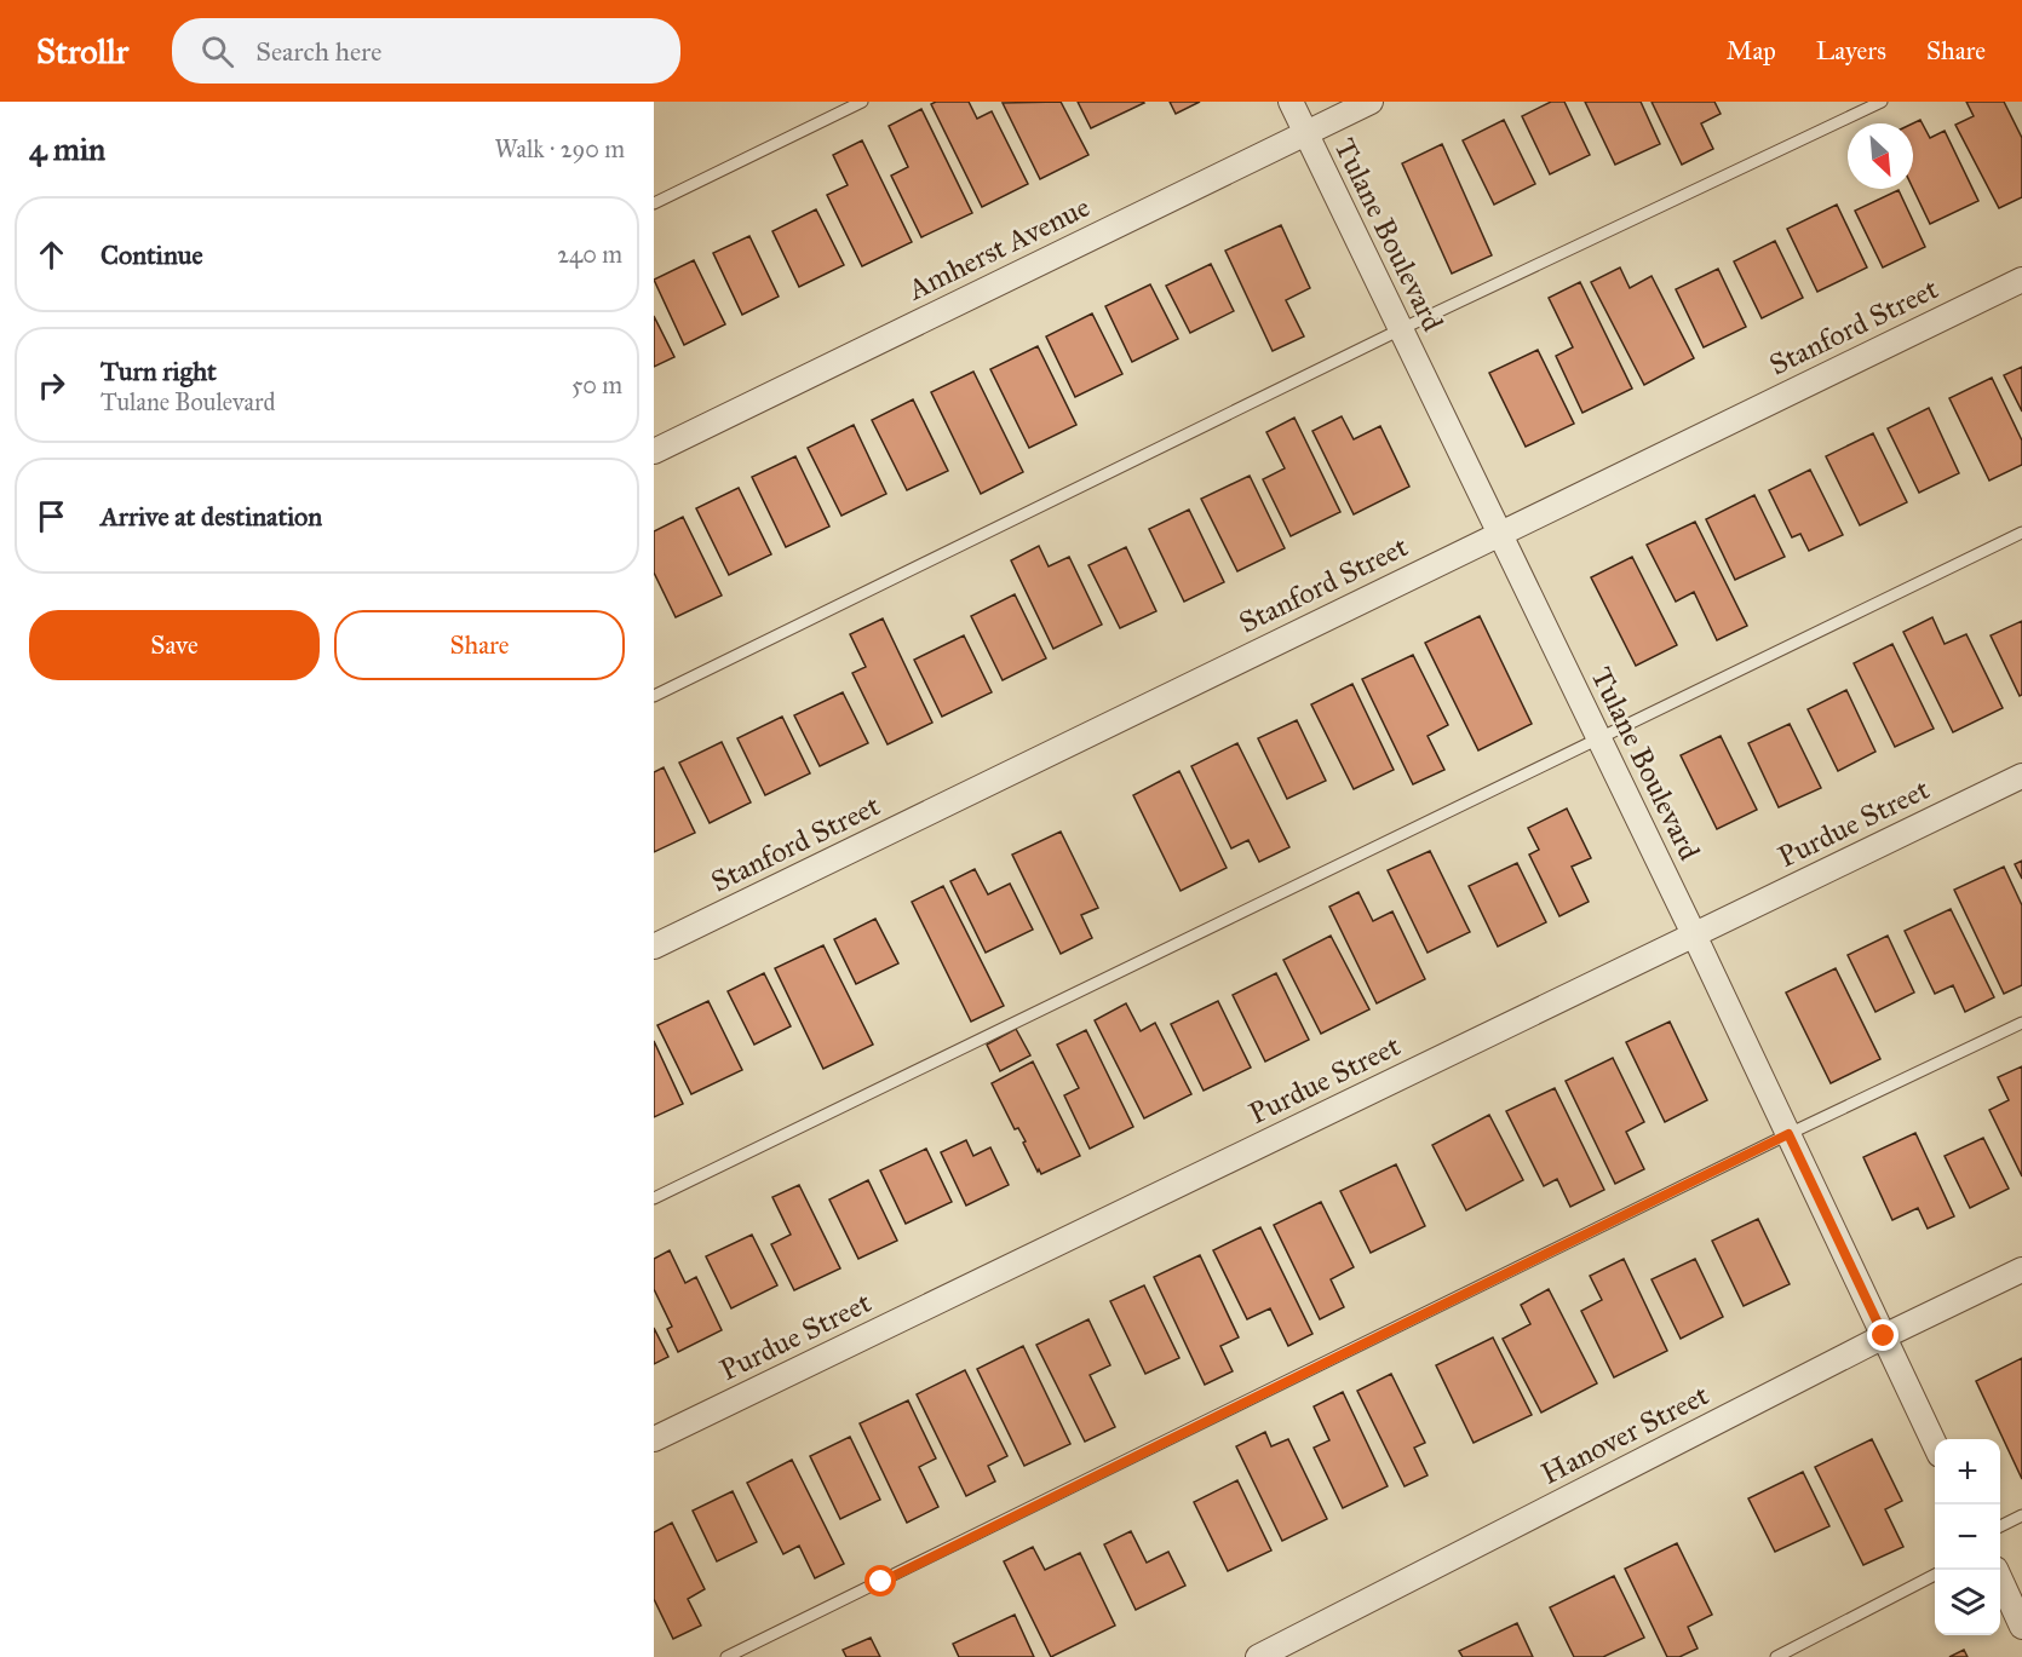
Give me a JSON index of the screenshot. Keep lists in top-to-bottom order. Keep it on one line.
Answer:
{"streets":{"street":["Tulane Boulevard","Amherst Avenue","Stanford Street","Purdue Street","Hanover Street"]},"crossings":[["Tulane Boulevard","Amherst Avenue"],["Tulane Boulevard","Stanford Street"],["Tulane Boulevard","Purdue Street"],["Tulane Boulevard","Hanover Street"]],"north":"bottom right","page":{"header":"Strollr","search":"Search here","nav":["Map","Layers","Share"],"heading":["4 min","Walk · 290 m"],"list":[["Continue","240 m"],["Turn right","Tulane Boulevard","50 m"],"Arrive at destination"],"buttons":["Save","Share"],"map_buttons":["+","−"]}}
